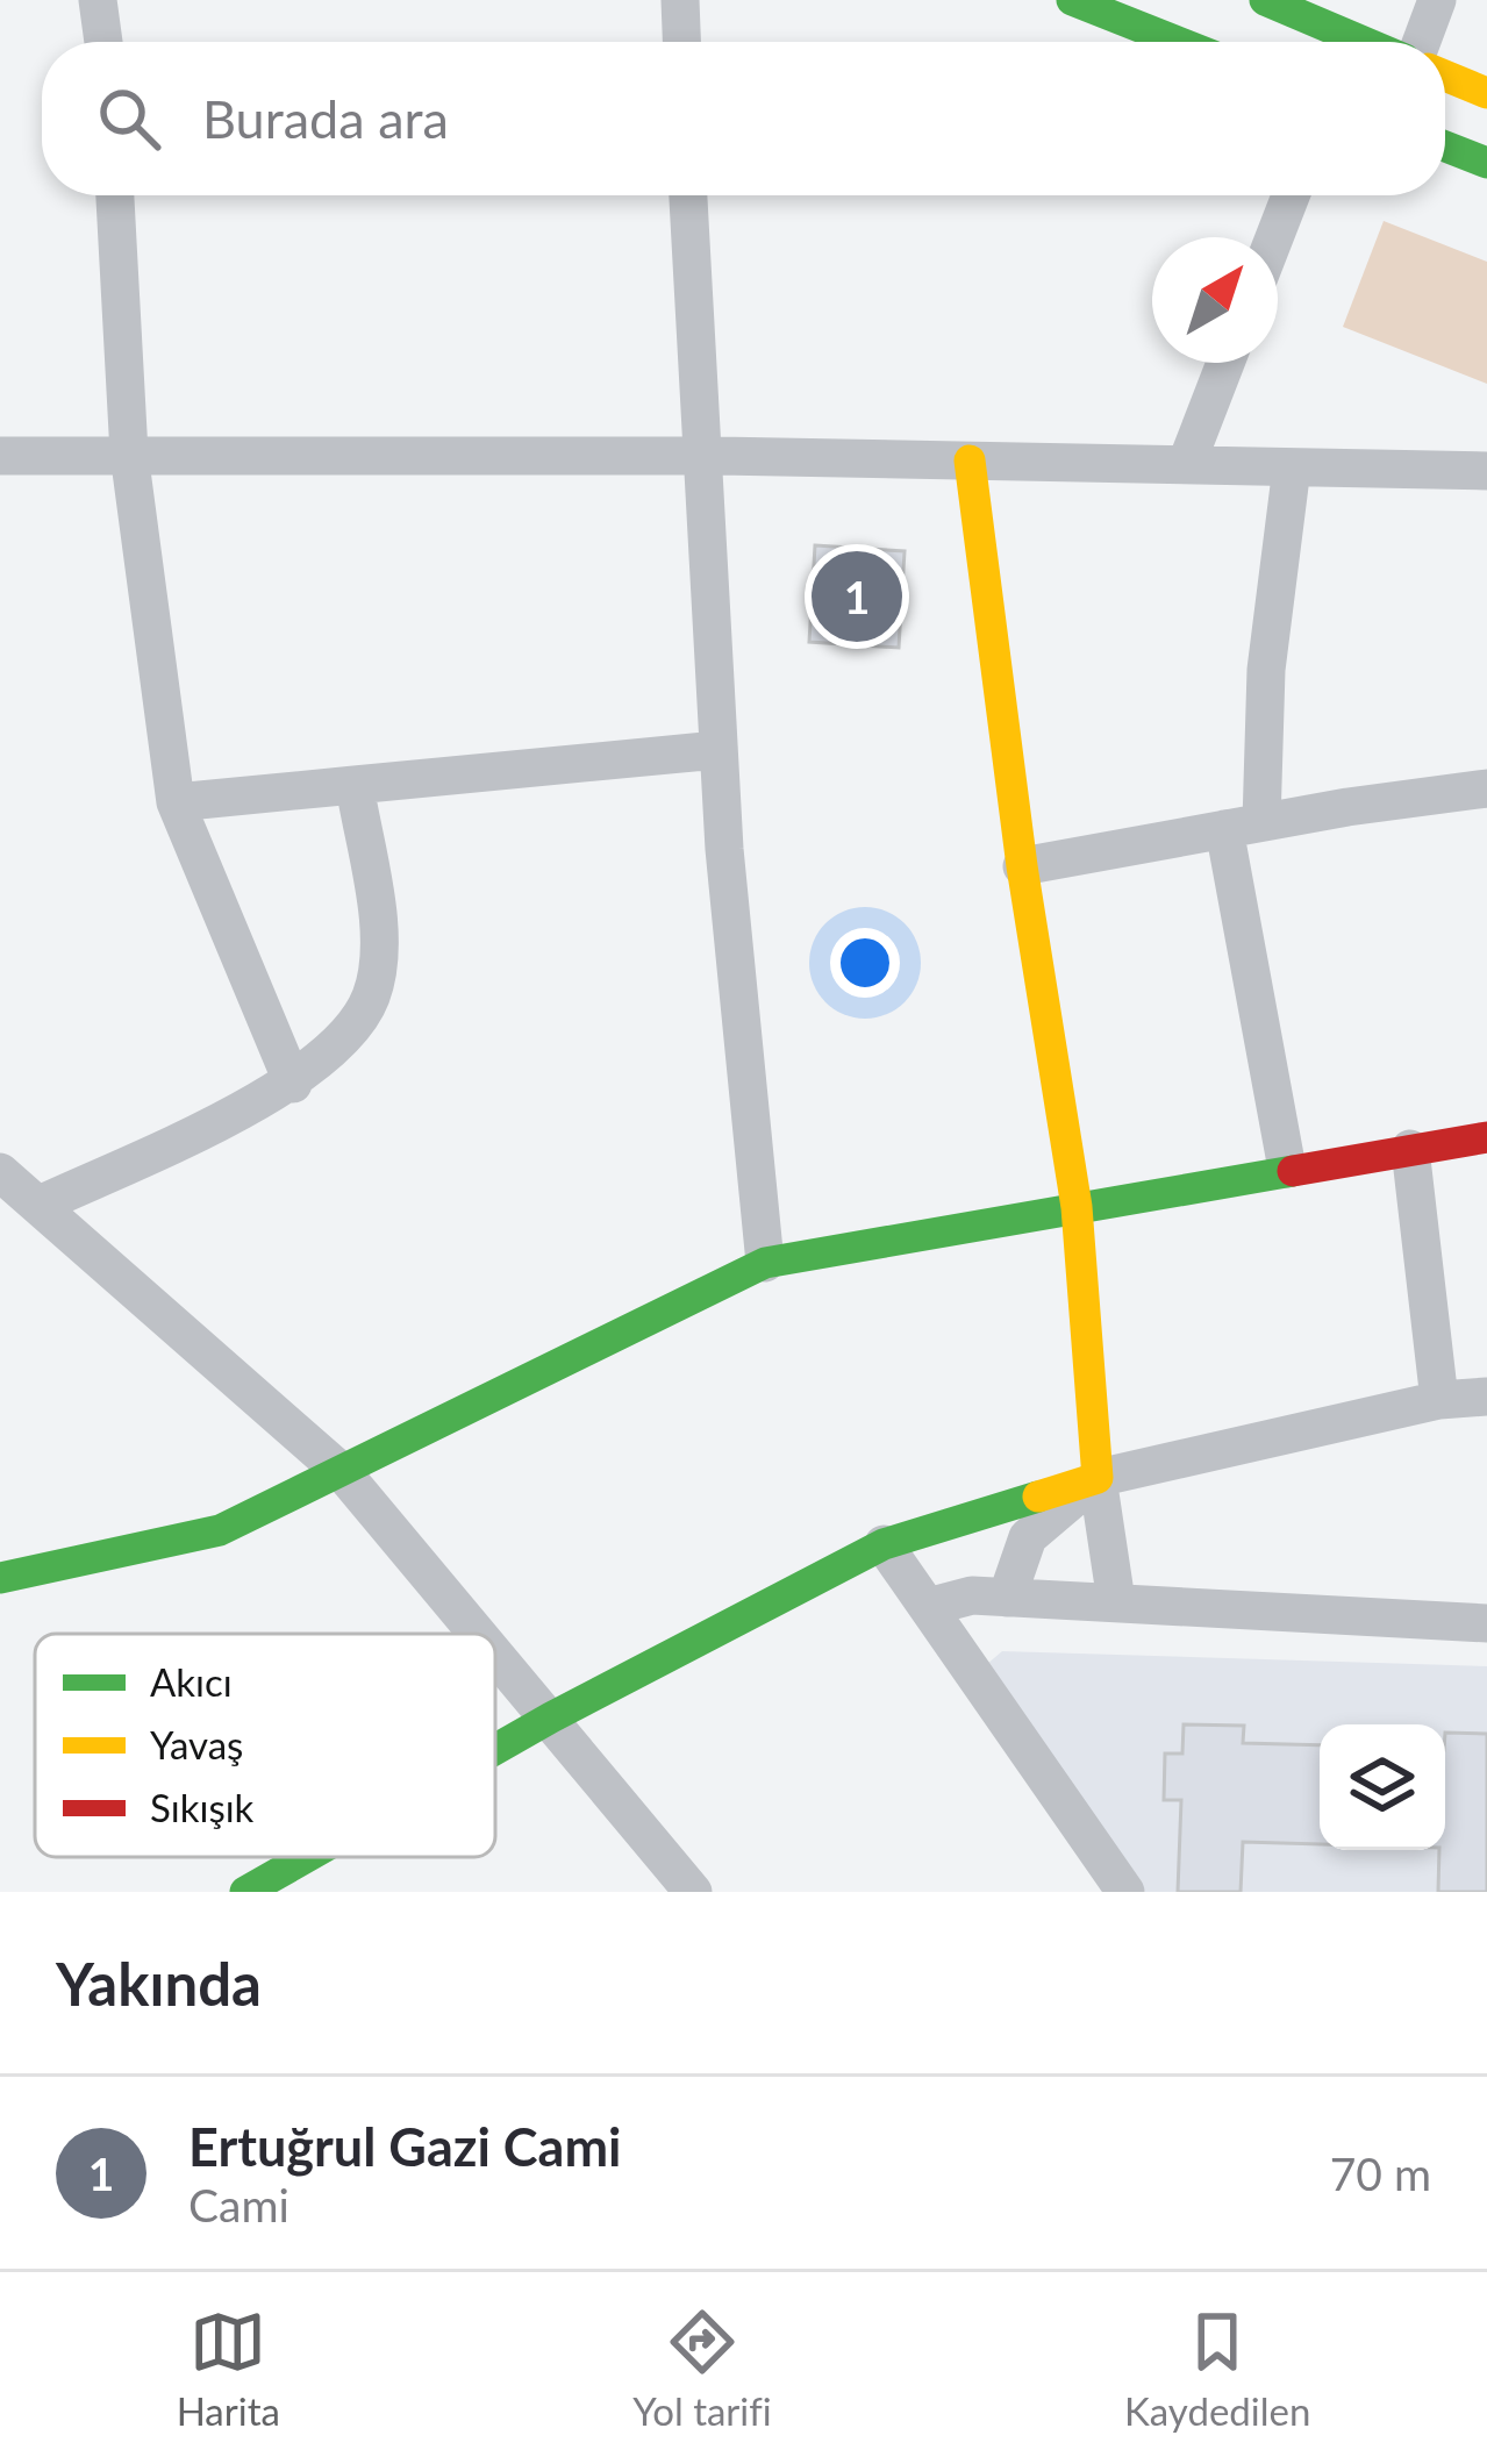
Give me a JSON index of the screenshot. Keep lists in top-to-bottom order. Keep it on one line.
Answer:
{"legend":["Akıcı","Yavaş","Sıkışık"],"north":"top right","page":{"search":"Burada ara","pins":"1","heading":"Yakında","list":[{"mark":"1","name":"Ertuğrul Gazi Cami","note":"Cami","value":"70 m"}],"nav":["Harita","Yol tarifi","Kaydedilen"]}}
